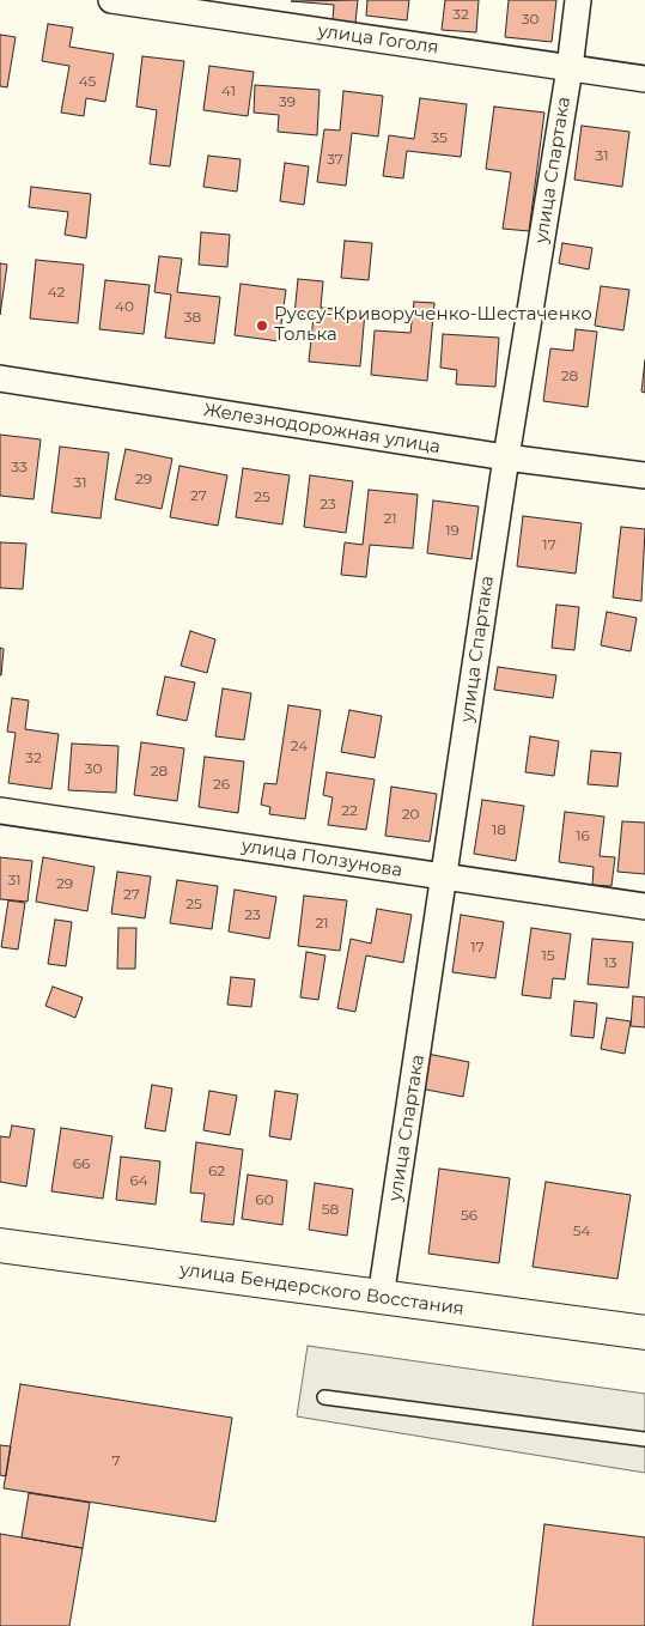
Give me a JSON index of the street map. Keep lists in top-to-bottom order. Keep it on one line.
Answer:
{"streets":{"main road":["улица Бендерского Восстания"],"street":["улица Гоголя","улица Спартака","Железнодорожная улица","улица Ползунова"]},"crossings":[["улица Гоголя","улица Спартака"],["улица Спартака","Железнодорожная улица"],["улица Спартака","улица Ползунова"],["улица Спартака","улица Бендерского Восстания"]],"places":["Руссу-Криворученко-Шестаченко Толька"],"house_numbers":["32","30","45","41","39","35","31","37","42","40","38","28","33","29","31","27","25","23","21","19","17","24","32","30","28","26","22","20","18","16","31","29","27","25","23","21","17","15","13","66","62","64","60","58","56","54","7"]}
